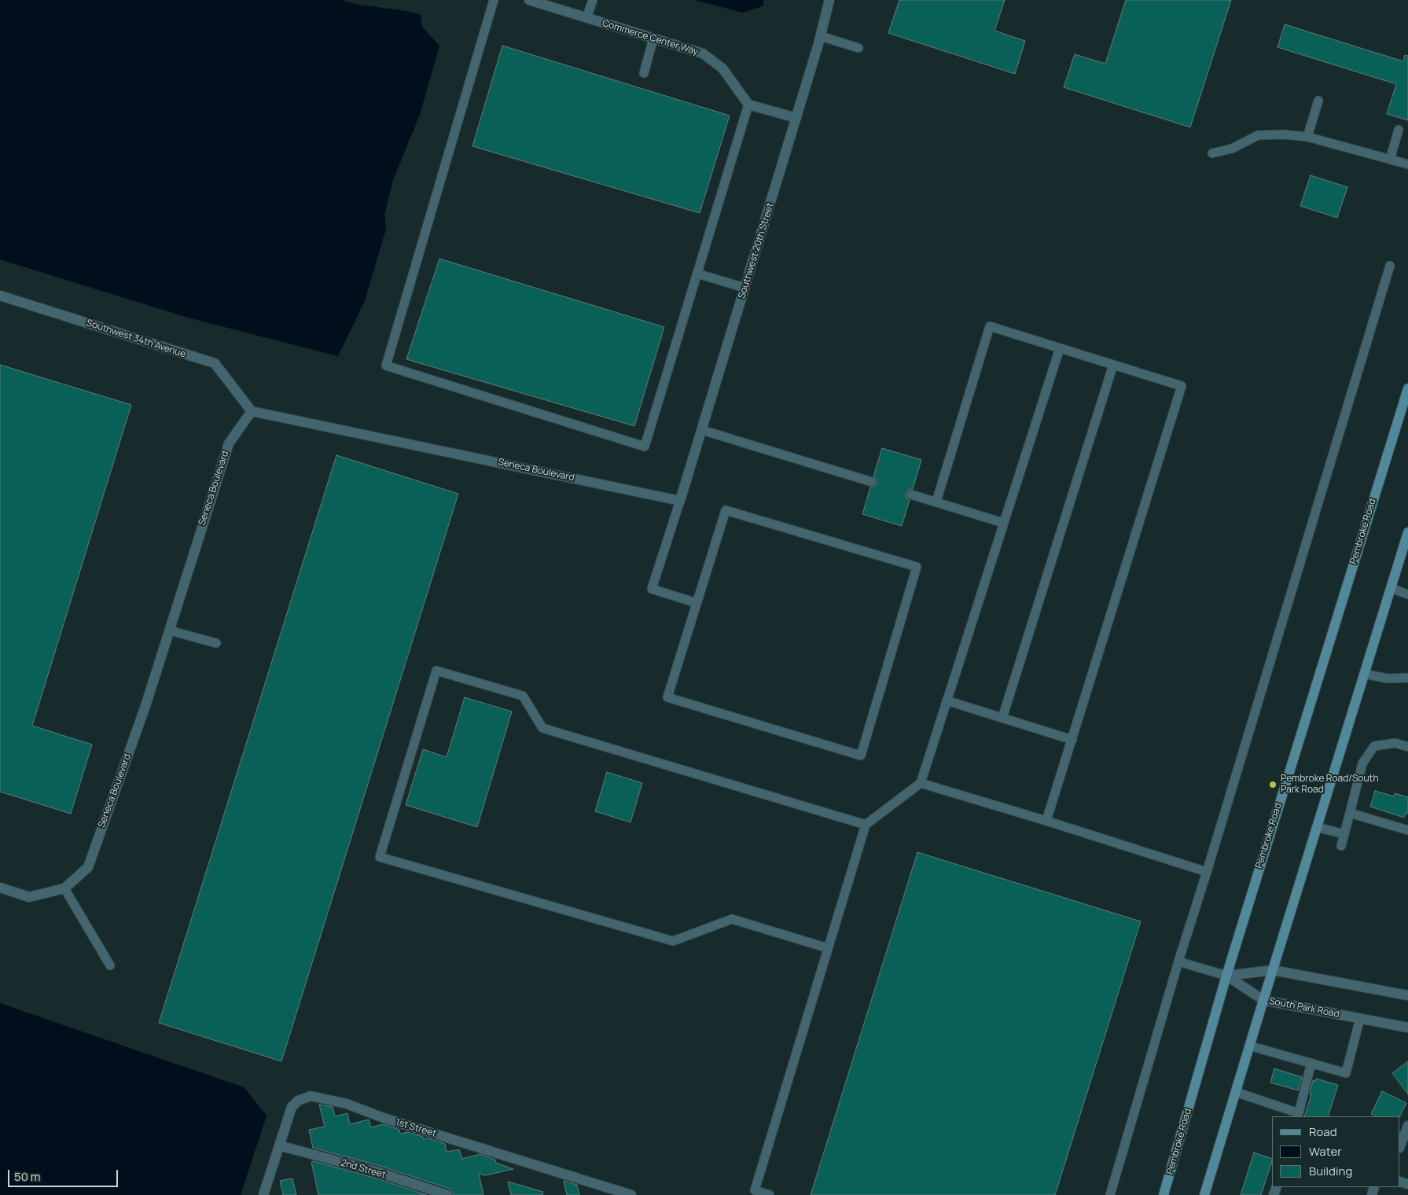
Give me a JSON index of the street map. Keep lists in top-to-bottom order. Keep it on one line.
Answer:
{"streets":{"main road":["Pembroke Road"],"street":["Commerce Center Way","Southwest 20th Street","Southwest 34th Avenue","Seneca Boulevard","South Park Road","1st Street","2nd Street"]},"crossings":[["Southwest 20th Street","Seneca Boulevard"],["Southwest 34th Avenue","Seneca Boulevard"],["Pembroke Road","South Park Road"],["1st Street","2nd Street"]],"places":["Pembroke Road/South Park Road"],"legend":["Road","Water","Building"],"scale_bar":"50 m"}
